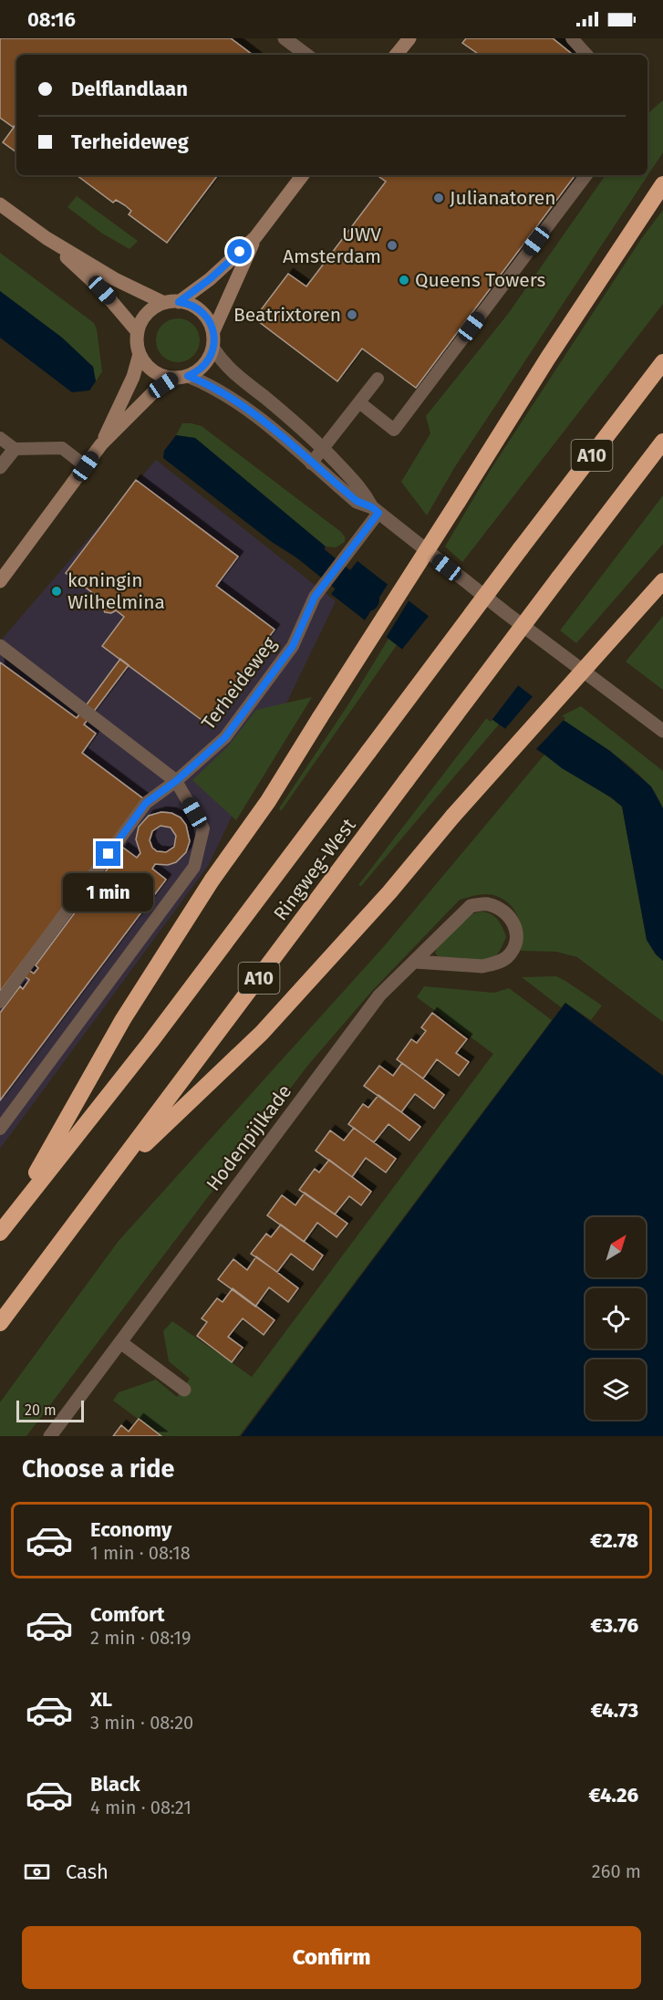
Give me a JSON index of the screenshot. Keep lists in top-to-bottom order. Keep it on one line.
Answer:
{"streets":{"highway":["A10","Ringweg-West"],"street":["Hodenpijlkade"],"lane":["Terheideweg"]},"crossings":[["A10","Ringweg-West"]],"places":["Julianatoren","UWV Amsterdam","Queens Towers","Beatrixtoren","koningin Wilhelmina"],"scale_bar":"20 m","north":"top right","page":{"status":"08:16","banner":["Delflandlaan","Terheideweg"],"bubble":"1 min","scale":"20 m","heading":"Choose a ride","list":[{"name":"Economy","note":"1 min · 08:18","value":"€2.78"},{"name":"Comfort","note":"2 min · 08:19","value":"€3.76"},{"name":"XL","note":"3 min · 08:20","value":"€4.73"},{"name":"Black","note":"4 min · 08:21","value":"€4.26"}],"pay":["Cash","260 m"],"buttons":"Confirm"}}
